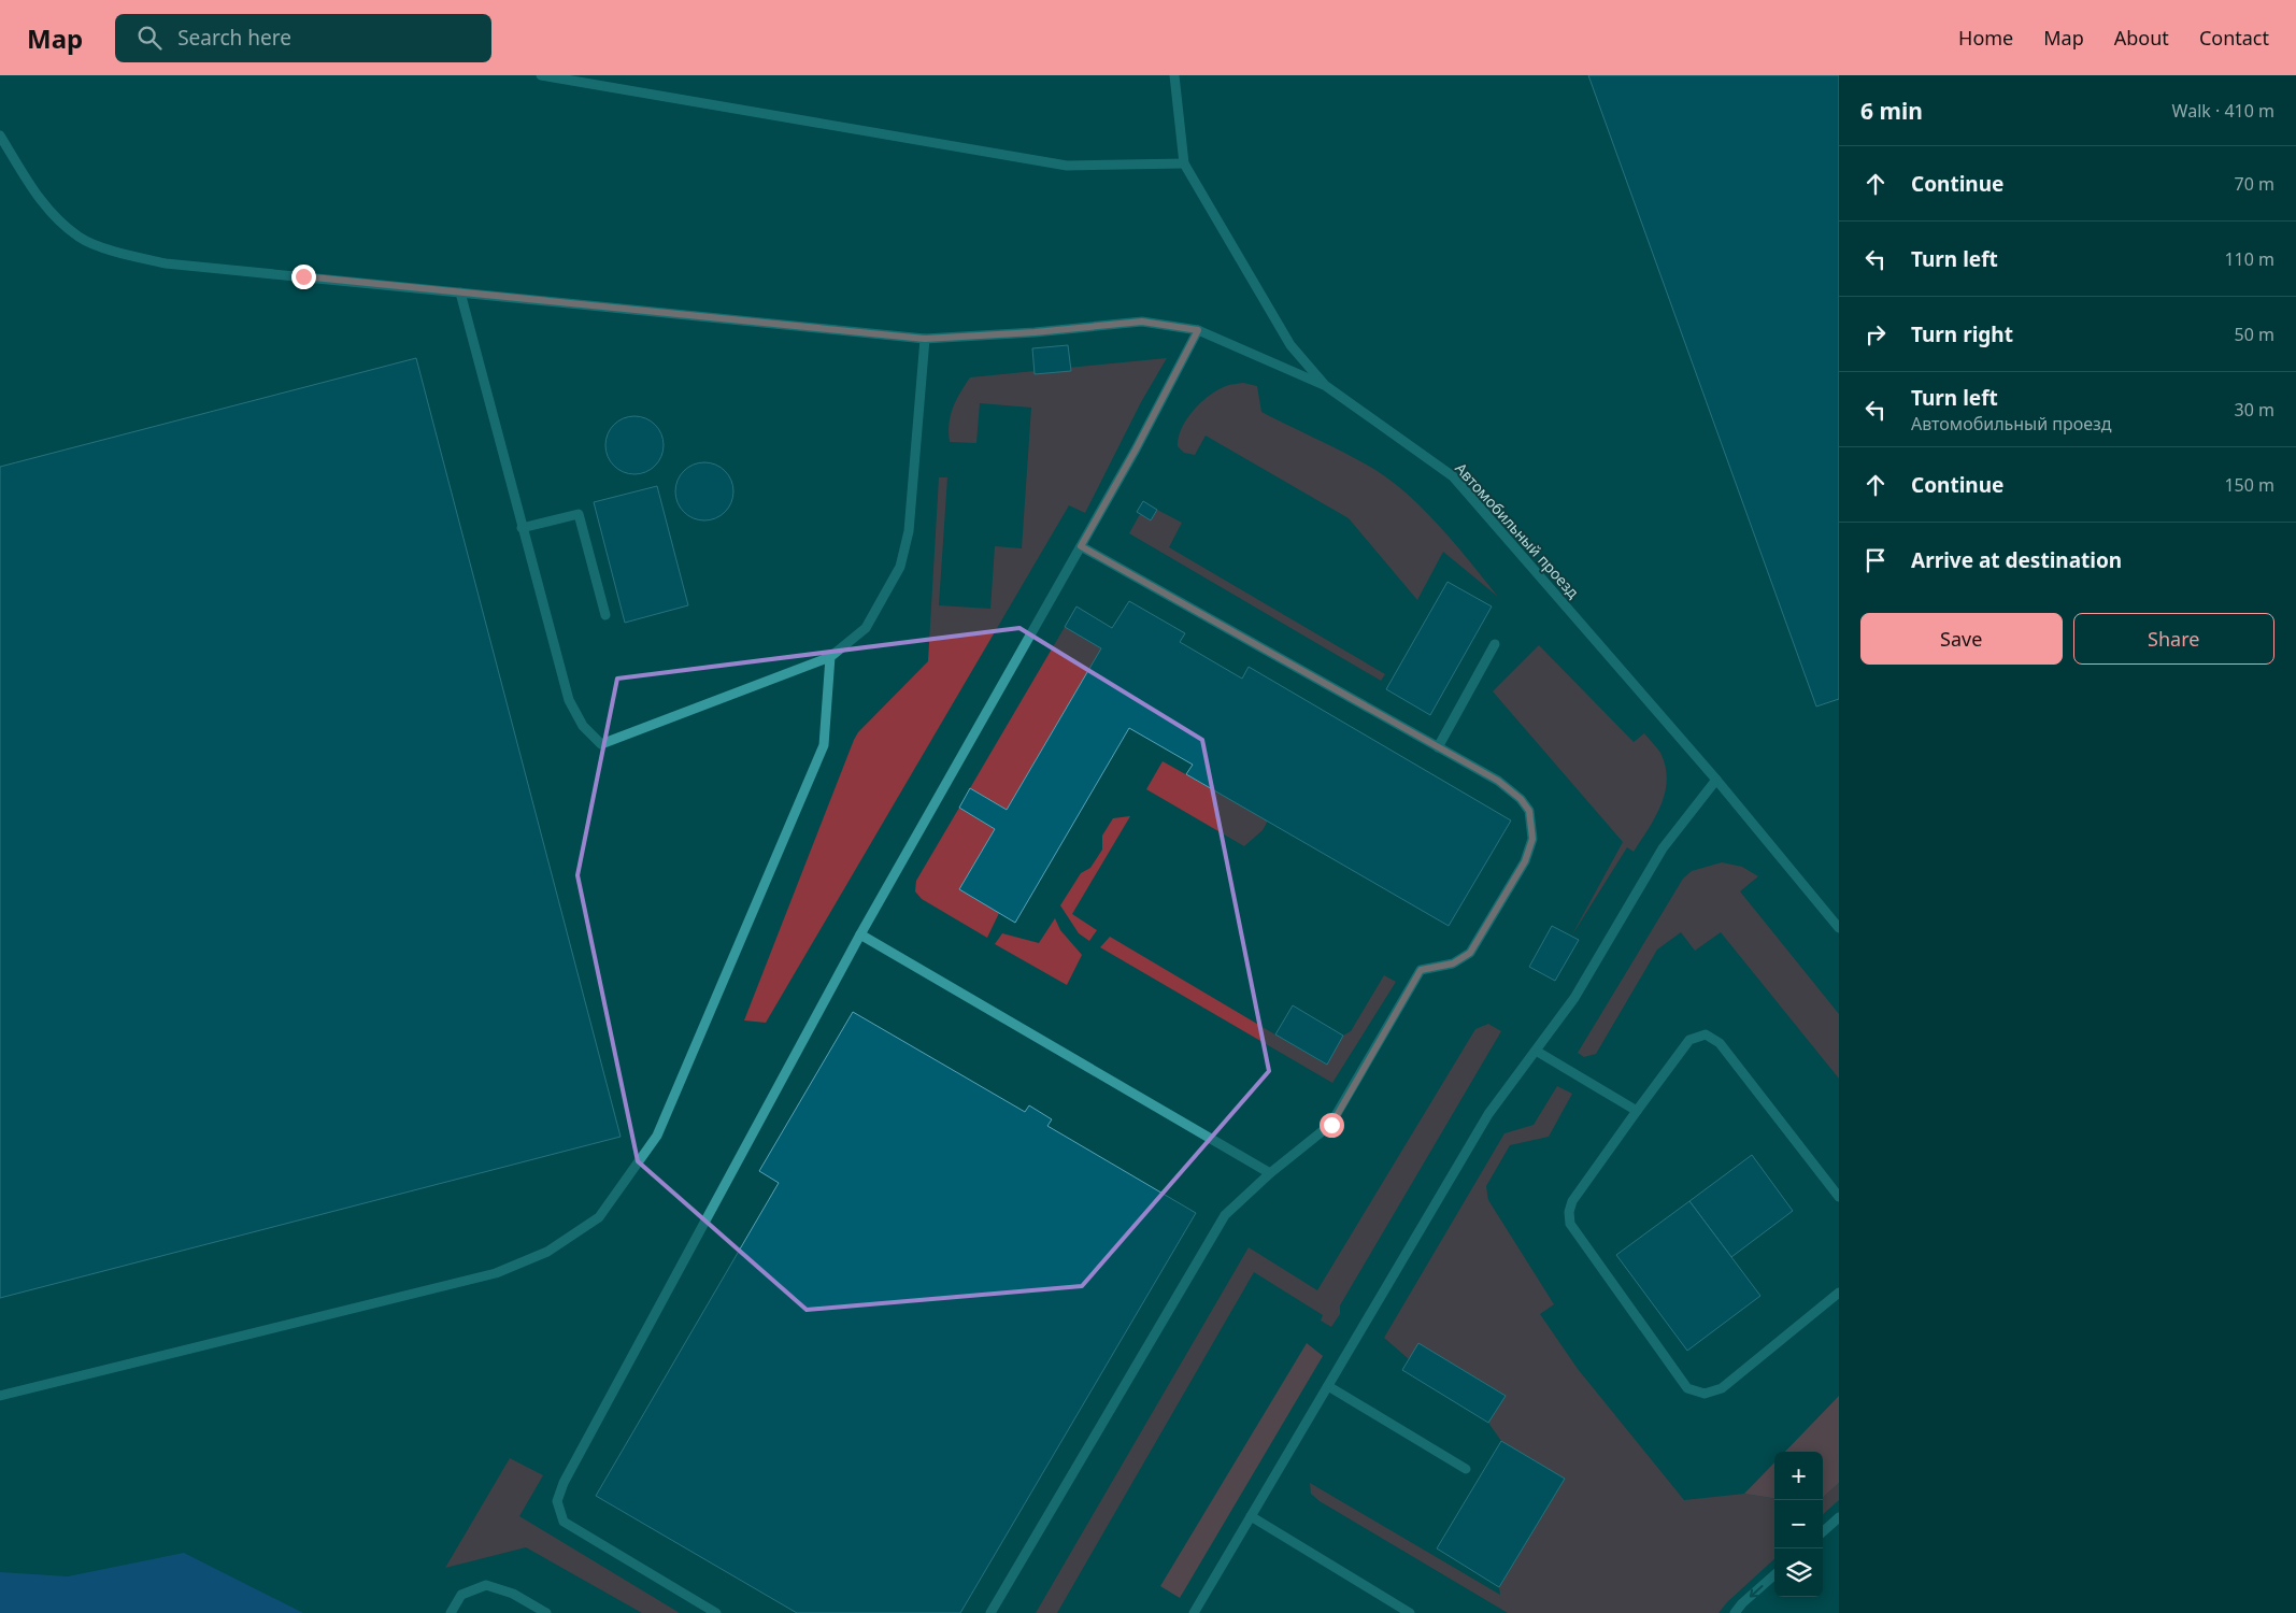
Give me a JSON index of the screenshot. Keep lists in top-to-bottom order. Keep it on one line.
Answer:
{"streets":{"lane":["Автомобильный проезд"]},"page":{"header":"Map","search":"Search here","nav":["Home","Map","About","Contact"],"heading":["6 min","Walk · 410 m"],"list":[["Continue","70 m"],["Turn left","110 m"],["Turn right","50 m"],["Turn left","Автомобильный проезд","30 m"],["Continue","150 m"],"Arrive at destination"],"buttons":["Save","Share"],"map_buttons":["+","−"]}}
